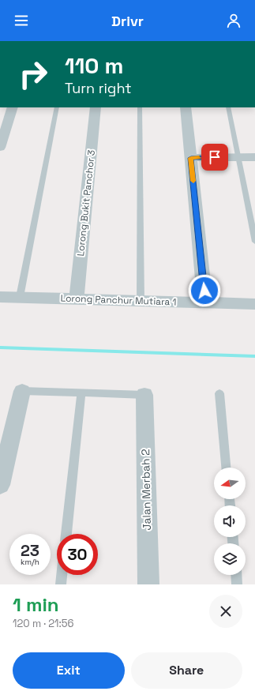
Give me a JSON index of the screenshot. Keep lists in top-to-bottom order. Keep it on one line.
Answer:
{"streets":{"street":["Lorong Bukit Panchor 3","Lorong Panchur Mutiara 1","Jalan Merbah 2"]},"crossings":[["Lorong Bukit Panchor 3","Lorong Panchur Mutiara 1"]],"north":"left","page":{"header":"Drivr","turn":["110 m","Turn right"],"speed":"23 km/h","limit":"30","heading":["1 min","120 m · 21:56"],"buttons":["Exit","Share"]}}
